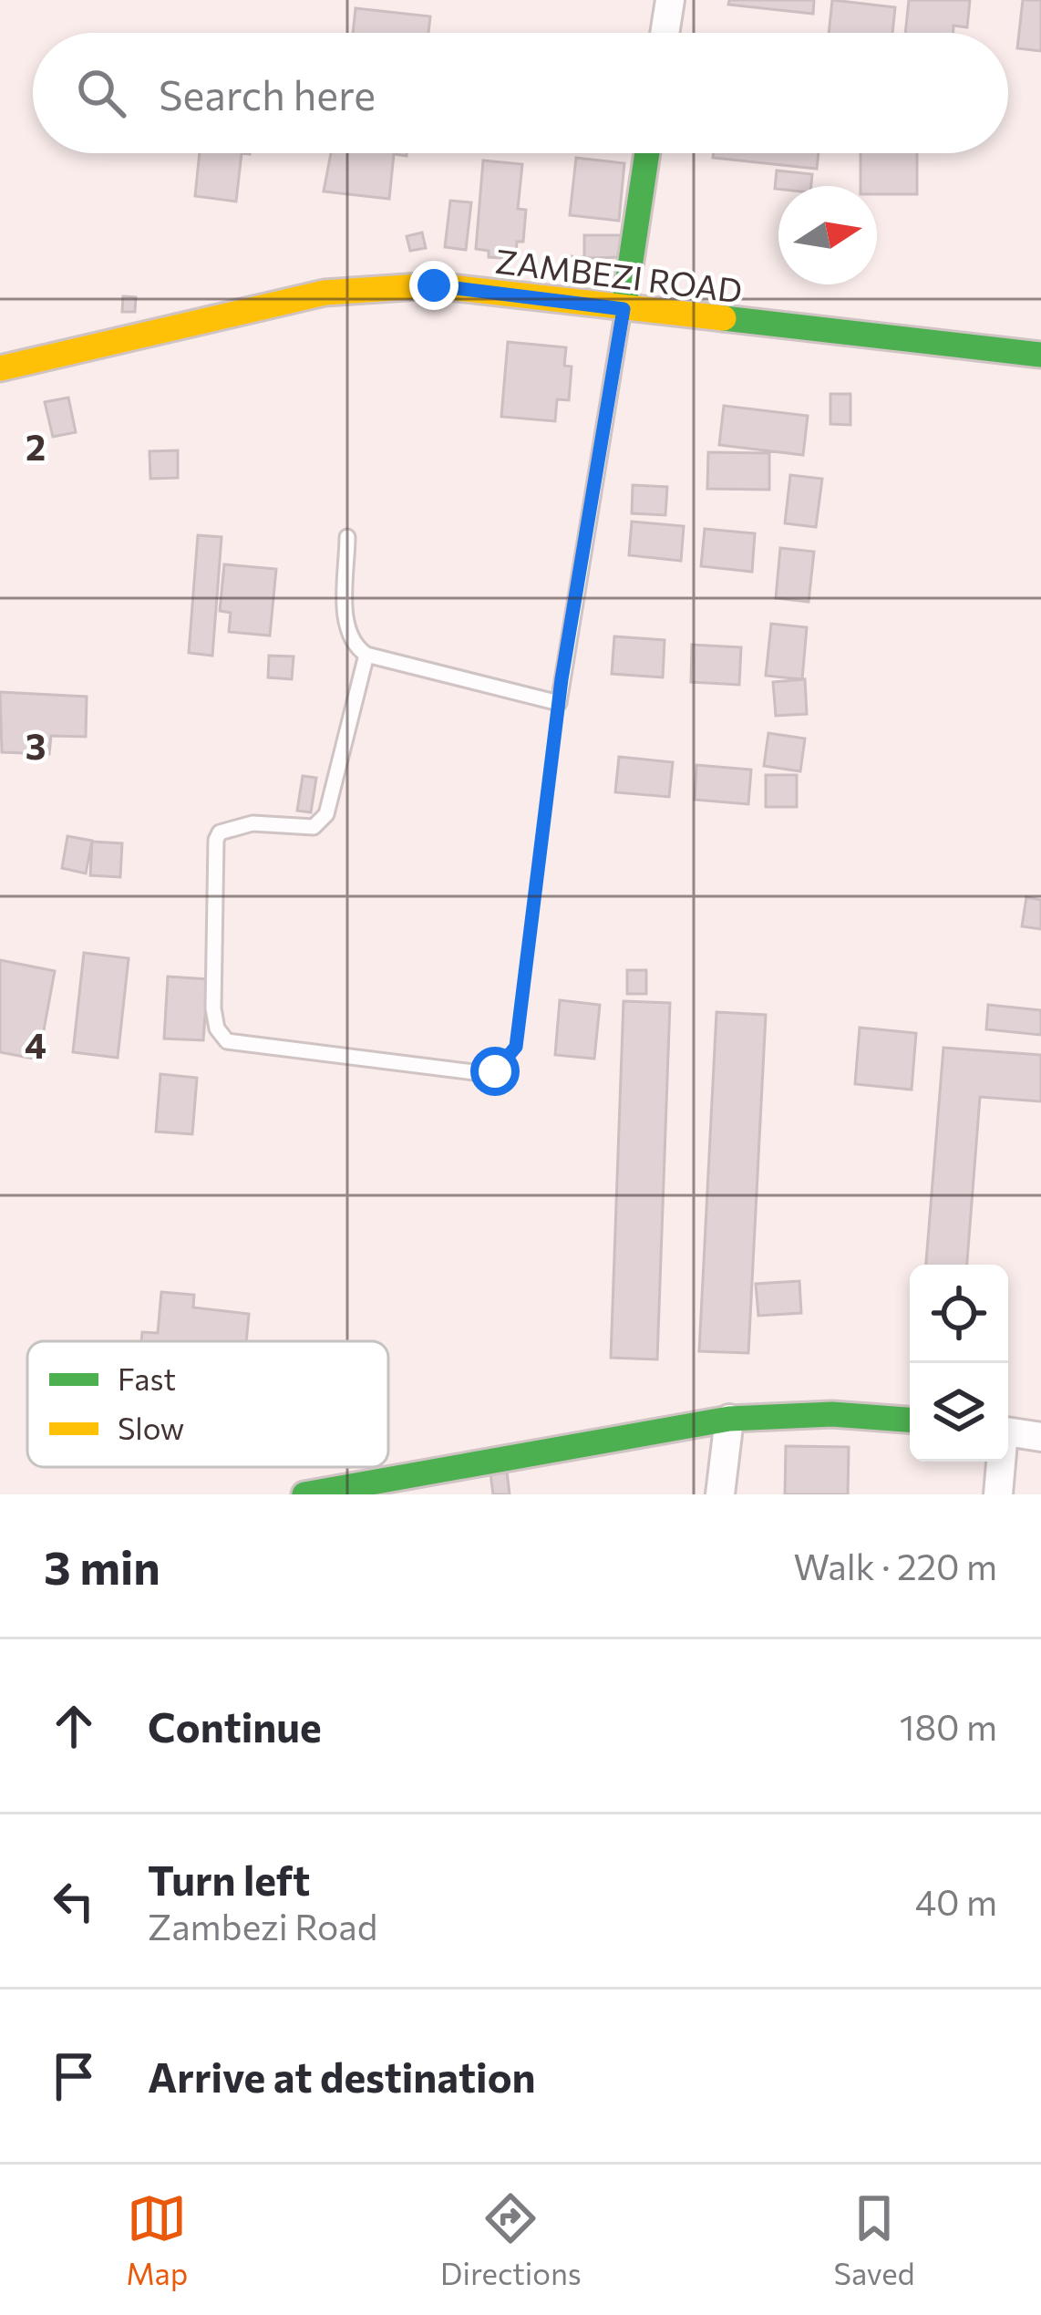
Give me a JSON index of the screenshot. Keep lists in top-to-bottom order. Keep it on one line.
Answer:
{"streets":{"main road":["ZAMBEZI ROAD"]},"legend":["Fast","Slow"],"north":"right","page":{"search":"Search here","heading":["3 min","Walk · 220 m"],"list":[["Continue","180 m"],["Turn left","Zambezi Road","40 m"],"Arrive at destination"],"nav":["Map","Directions","Saved"]},"grid":{"rows":["2","3","4"]}}
